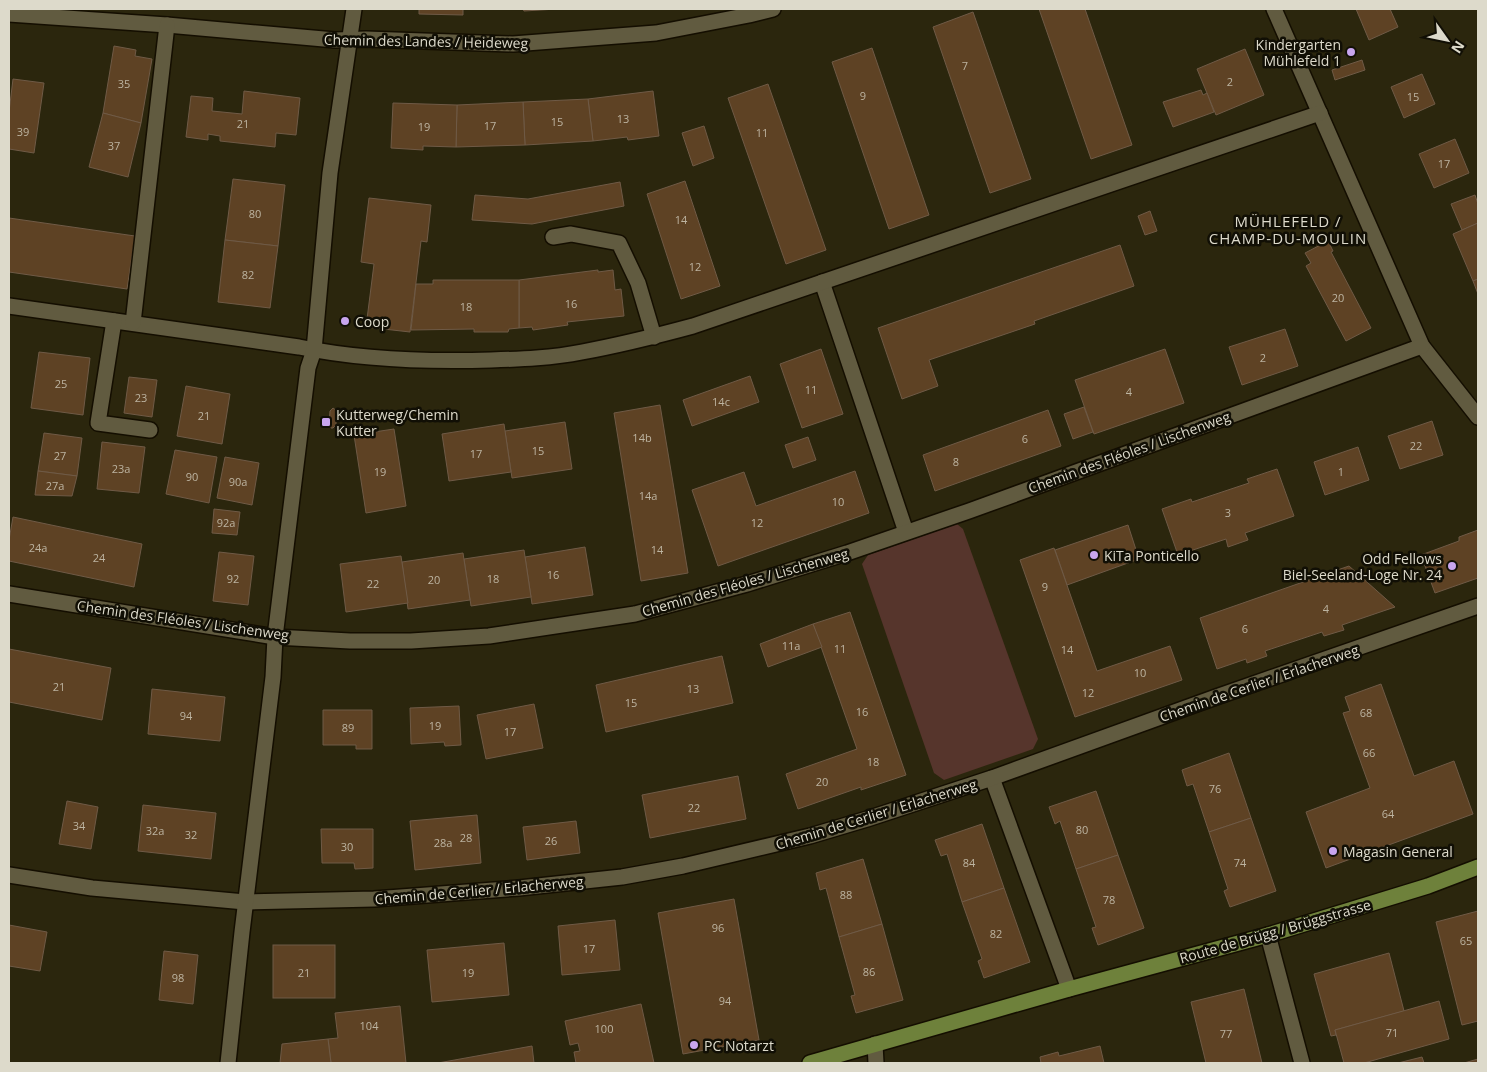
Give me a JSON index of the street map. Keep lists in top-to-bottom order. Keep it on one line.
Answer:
{"streets":{"main road":["Route de Brügg / Brüggstrasse"],"street":["Chemin des Landes / Heideweg","Chemin des Fléoles / Lischenweg","Chemin de Cerlier / Erlacherweg"]},"districts":["MÜHLEFELD / CHAMP-DU-MOULIN"],"places":{"other":["Kindergarten Mühlefeld 1","Coop","KiTa Ponticello","Odd Fellows Biel-Seeland-Loge Nr. 24","Magasin General","PC Notarzt"],"transit":["Kutterweg/Chemin Kutter"]},"house_numbers":["7","2","35","9","15","13","15","21","17","19","39","11","37","17","80","14","12","82","20","16","18","2","25","11","4","23","14c","21","14b","6","22","15","17","27","8","23a","19","1","90","90a","27a","14a","10","3","92a","12","24a","14","24","16","92","18","20","22","9","4","6","11a","11","14","10","21","13","12","15","16","68","94","19","89","17","66","18","20","76","22","64","34","80","32a","32","28","26","28a","30","84","74","88","78","96","82","65","17","86","21","19","98","94","104","100","71","77"],"north":"bottom right"}
